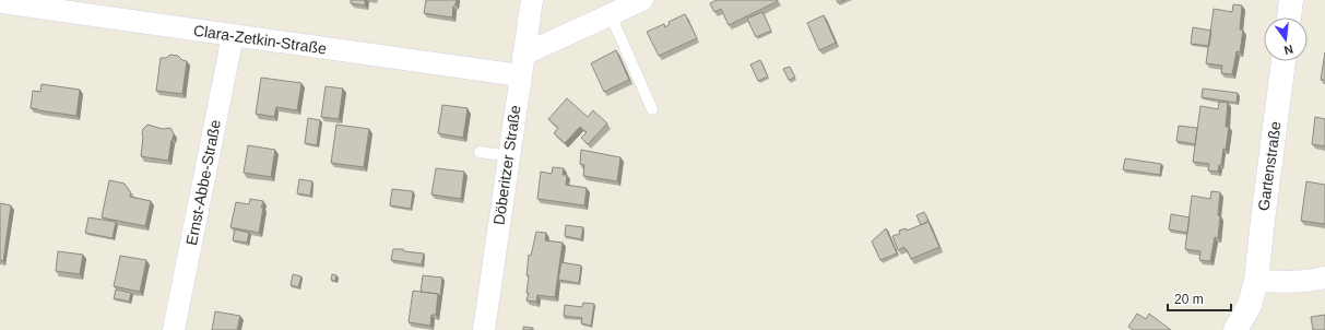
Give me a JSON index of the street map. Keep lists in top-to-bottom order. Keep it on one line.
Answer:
{"streets":{"street":["Clara-Zetkin-Straße","Döberitzer Straße","Gartenstraße","Ernst-Abbe-Straße"]},"crossings":[["Clara-Zetkin-Straße","Döberitzer Straße"],["Clara-Zetkin-Straße","Ernst-Abbe-Straße"]],"scale_bar":"20 m","north":"bottom"}
